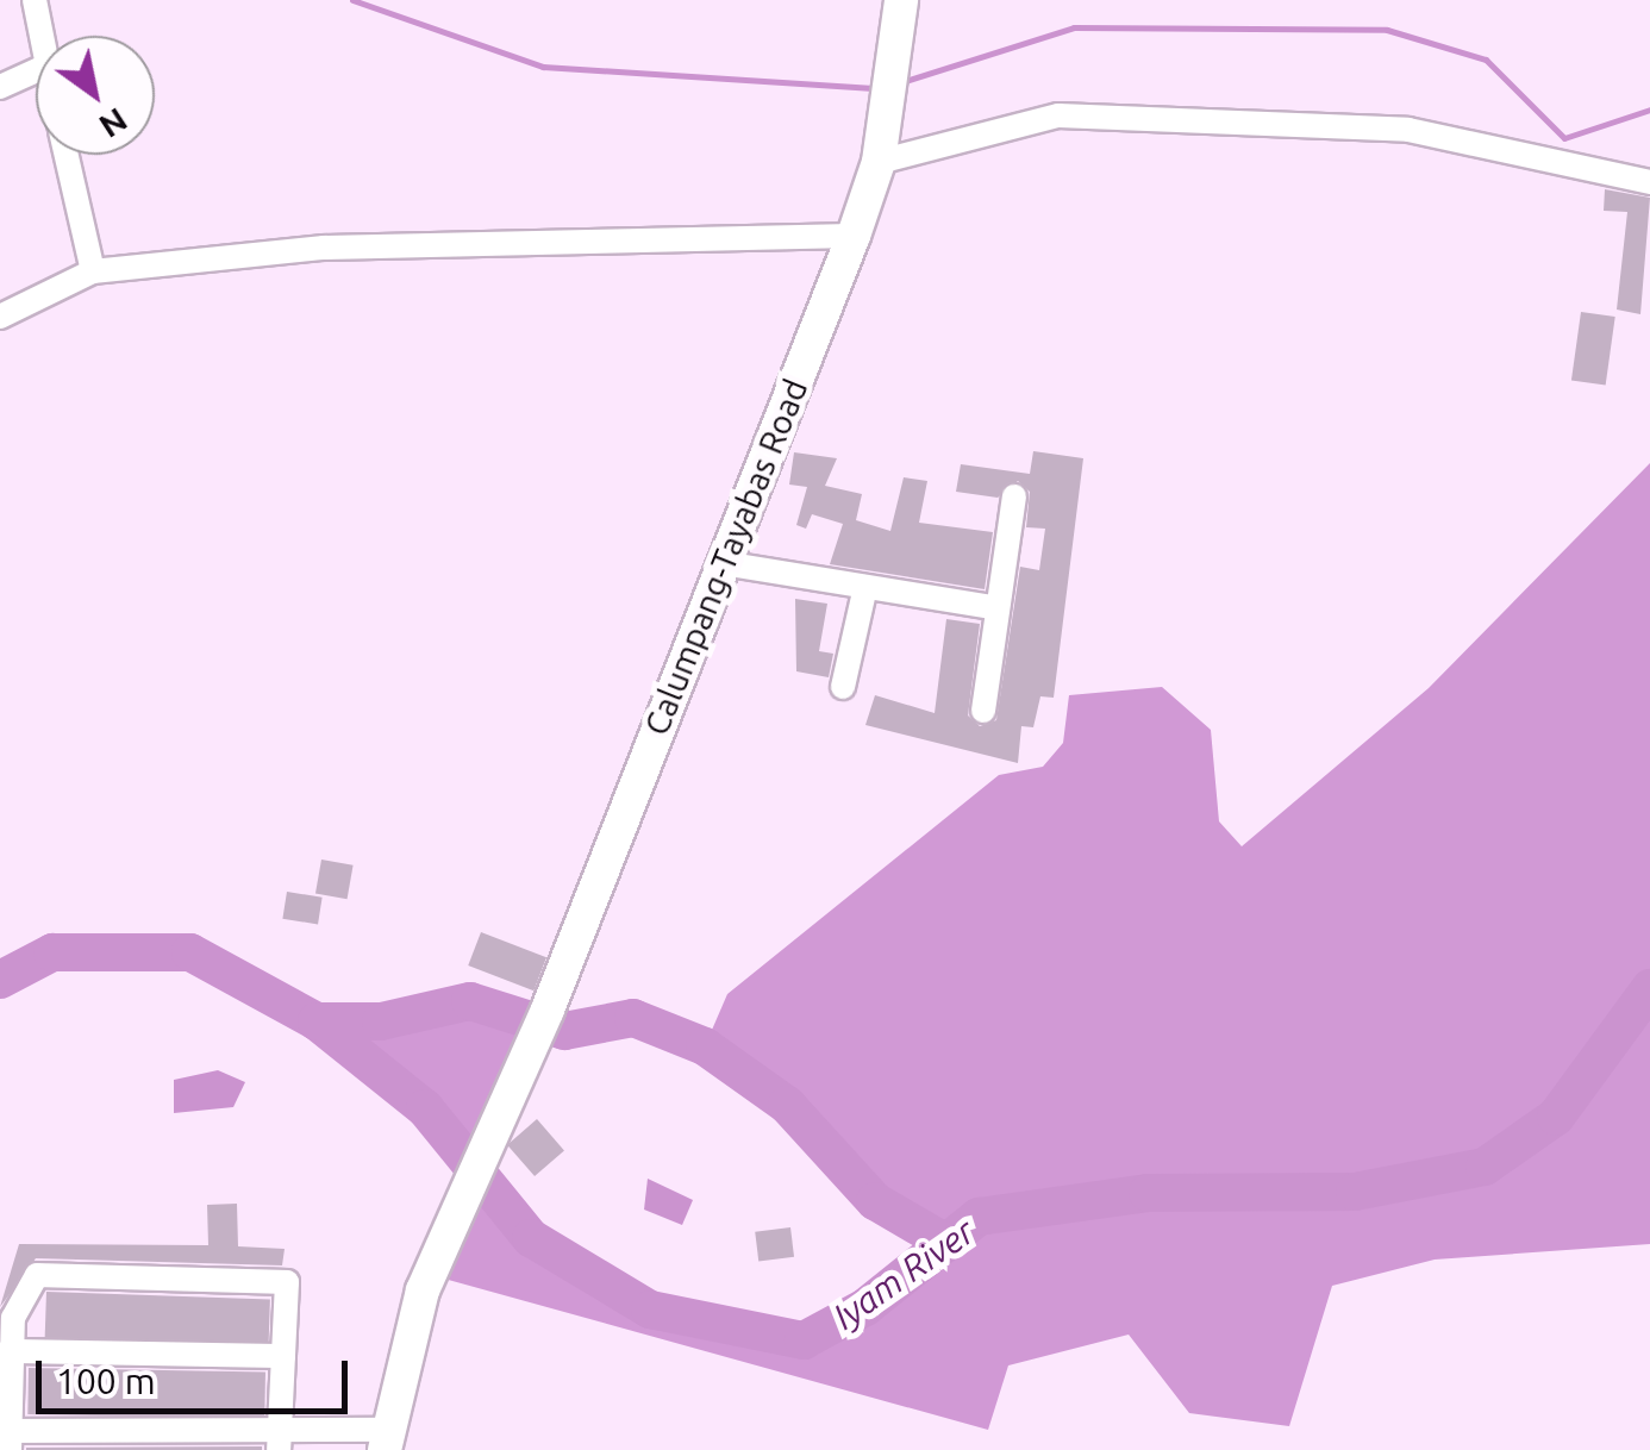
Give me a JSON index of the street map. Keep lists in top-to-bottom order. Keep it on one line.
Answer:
{"streets":{"main road":["Calumpang-Tayabas Road"]},"water":["Iyam River"],"scale_bar":"100 m","north":"bottom right"}
